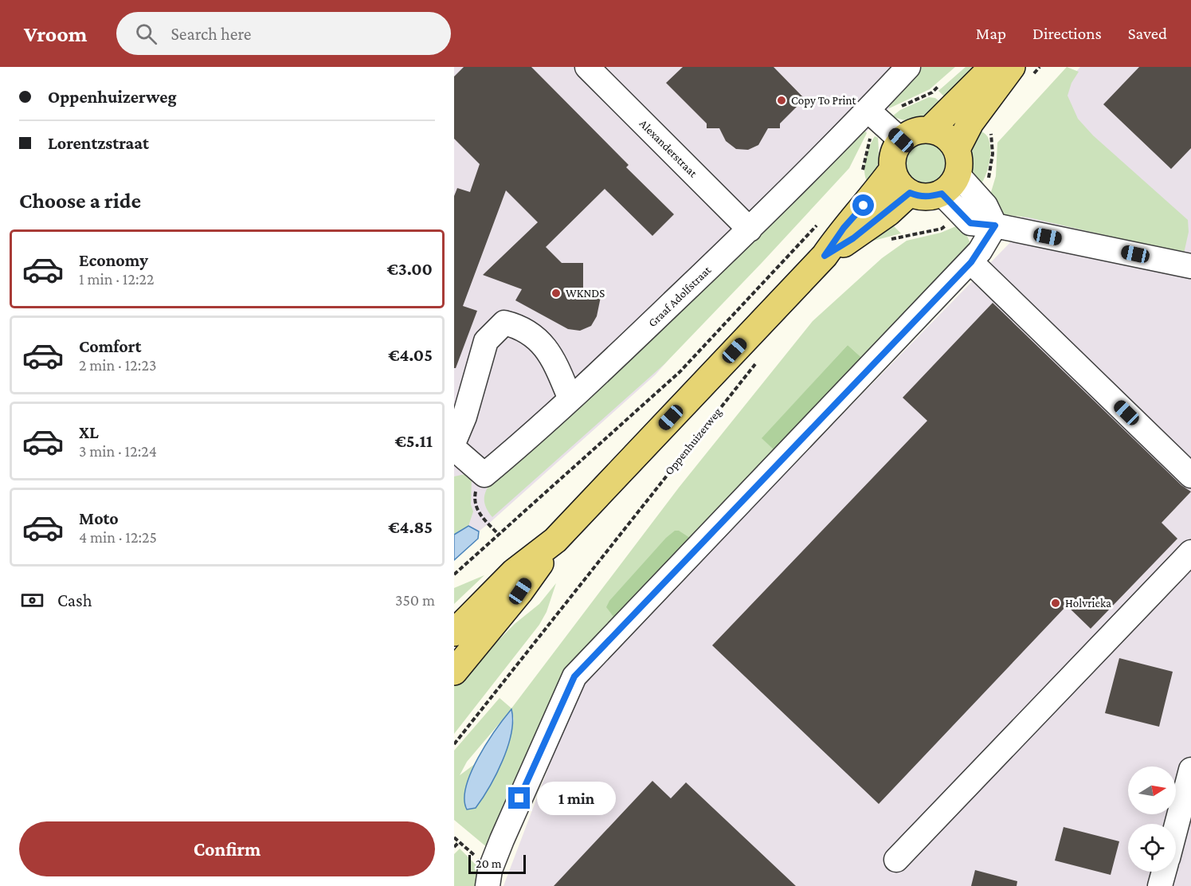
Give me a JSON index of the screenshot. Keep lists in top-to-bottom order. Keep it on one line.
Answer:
{"streets":{"street":["Alexanderstraat","Graaf Adolfstraat"],"path":["Oppenhuizerweg"]},"crossings":[["Alexanderstraat","Graaf Adolfstraat"]],"places":["Copy To Print","WKNDS","Holvrieka"],"scale_bar":"20 m","north":"right","page":{"header":"Vroom","search":"Search here","nav":["Map","Directions","Saved"],"banner":["Oppenhuizerweg","Lorentzstraat"],"heading":"Choose a ride","list":[{"name":"Economy","note":"1 min · 12:22","value":"€3.00"},{"name":"Comfort","note":"2 min · 12:23","value":"€4.05"},{"name":"XL","note":"3 min · 12:24","value":"€5.11"},{"name":"Moto","note":"4 min · 12:25","value":"€4.85"}],"pay":["Cash","350 m"],"bubble":"1 min","buttons":"Confirm","scale":"20 m"}}
